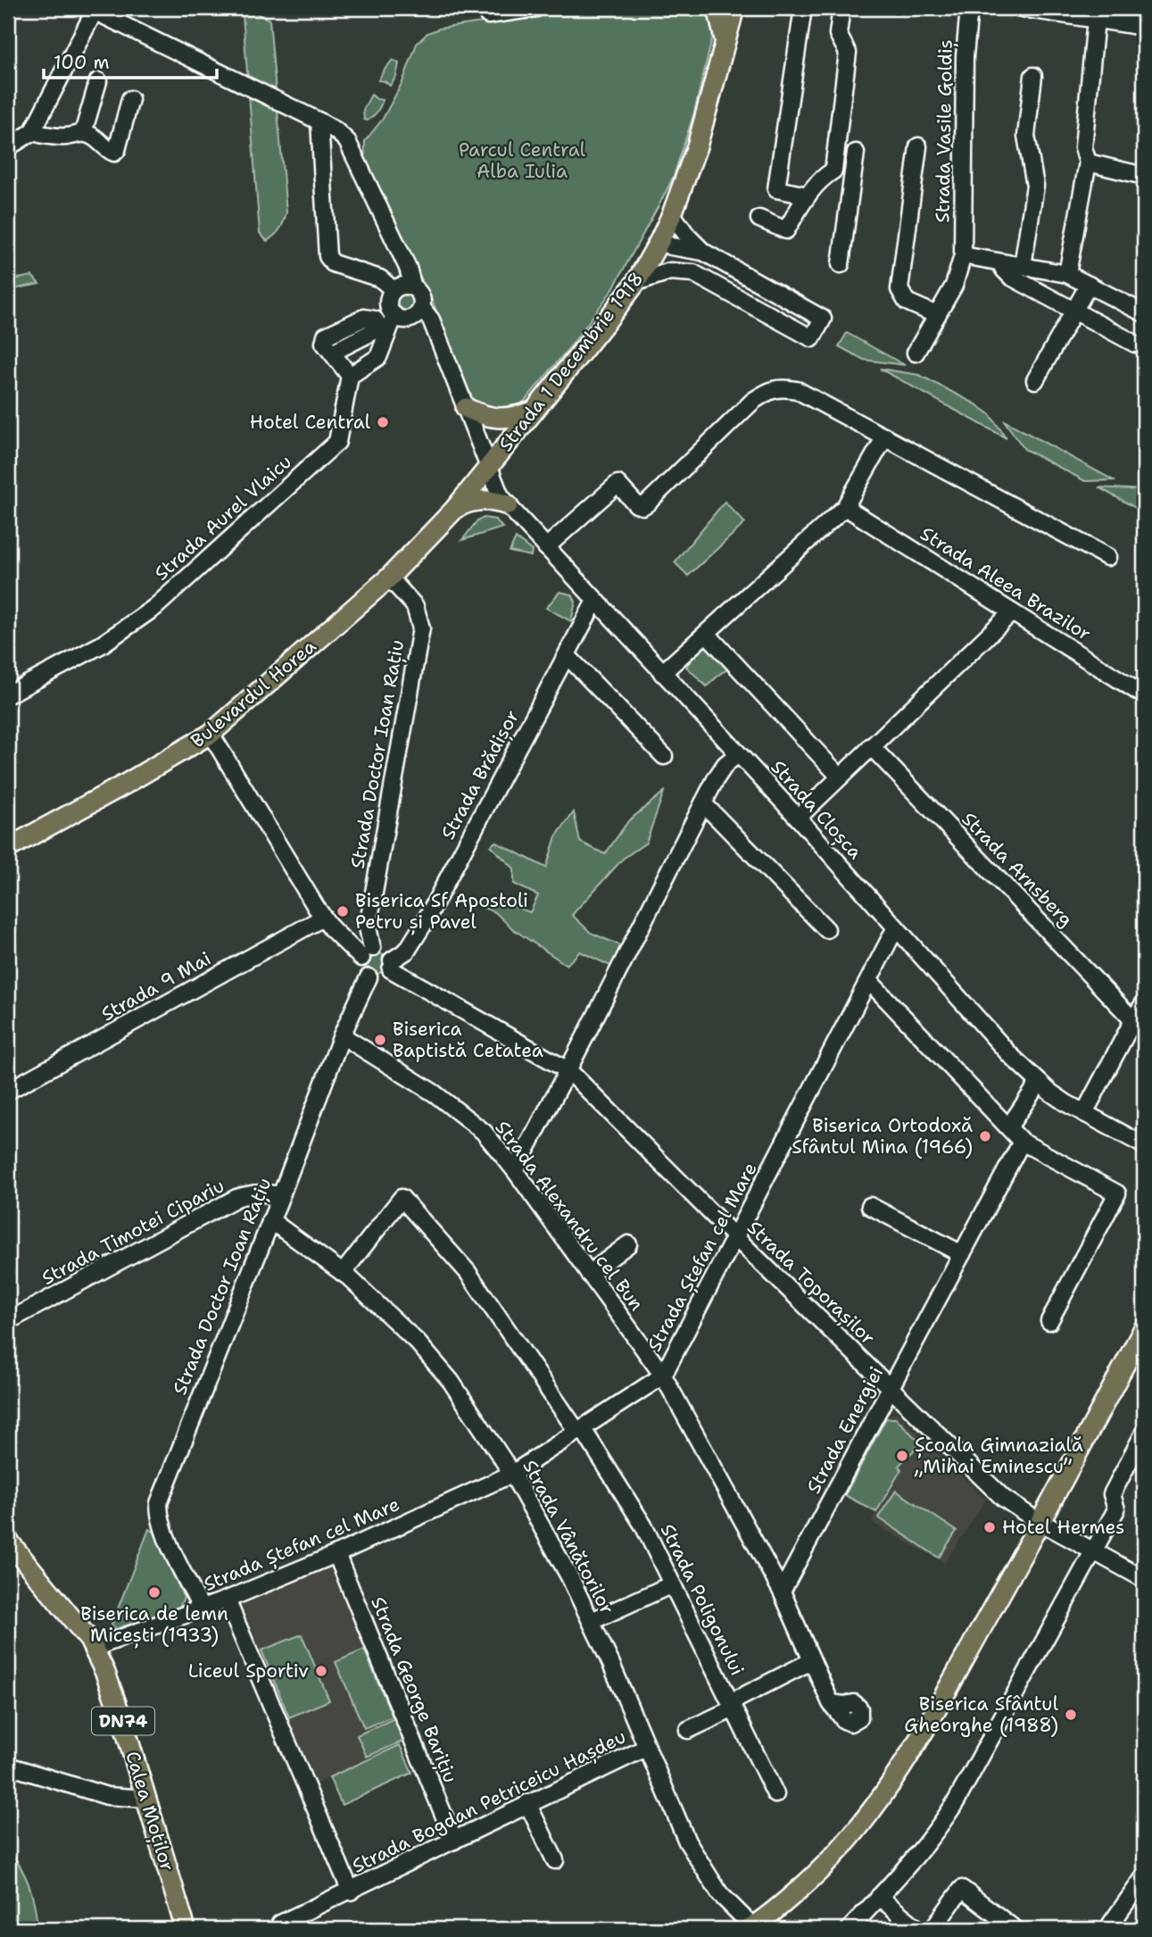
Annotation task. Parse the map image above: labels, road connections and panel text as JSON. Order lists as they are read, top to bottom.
{
  "streets": {
    "main road": [
      "Strada 1 Decembrie 1918",
      "Bulevardul Horea",
      "DN74",
      "Calea Moților"
    ],
    "street": [
      "Strada Vasile Goldiș",
      "Strada Aurel Vlaicu",
      "Strada Aleea Brazilor",
      "Strada Doctor Ioan Rațiu",
      "Strada Brădișor",
      "Strada Cloșca",
      "Strada Arnsberg",
      "Strada 9 Mai",
      "Strada Alexandru cel Bun",
      "Strada Timotei Cipariu",
      "Strada Ștefan cel Mare",
      "Strada Toporașilor",
      "Strada Energiei",
      "Strada Vânătorilor",
      "Strada Poligonului",
      "Strada George Barițiu",
      "Strada Bogdan Petriceicu Hașdeu"
    ]
  },
  "crossings": [
    ["Strada 1 Decembrie 1918", "Bulevardul Horea"],
    ["Strada 1 Decembrie 1918", "Strada Doctor Ioan Rațiu"],
    ["Strada 1 Decembrie 1918", "Strada Cloșca"],
    ["Bulevardul Horea", "Strada Doctor Ioan Rațiu"],
    ["Strada Doctor Ioan Rațiu", "Strada Brădișor"],
    ["Strada Doctor Ioan Rațiu", "Strada Alexandru cel Bun"],
    ["Strada Doctor Ioan Rațiu", "Strada Timotei Cipariu"],
    ["Strada Doctor Ioan Rațiu", "Strada Ștefan cel Mare"],
    ["Strada Doctor Ioan Rațiu", "Strada Toporașilor"],
    ["Strada Doctor Ioan Rațiu", "Strada Vânătorilor"],
    ["Strada Brădișor", "Strada Cloșca"],
    ["Strada Brădișor", "Strada Toporașilor"],
    ["Strada Cloșca", "Strada Ștefan cel Mare"],
    ["Strada Alexandru cel Bun", "Strada Ștefan cel Mare"],
    ["Strada Alexandru cel Bun", "Strada Energiei"],
    ["Strada Ștefan cel Mare", "Strada Toporașilor"],
    ["Strada Ștefan cel Mare", "Strada Vânătorilor"],
    ["Strada Ștefan cel Mare", "Strada Poligonului"],
    ["Strada Ștefan cel Mare", "Strada George Barițiu"],
    ["Strada Ștefan cel Mare", "Strada Bogdan Petriceicu Hașdeu"],
    ["Strada Ștefan cel Mare", "Calea Moților"],
    ["Strada Toporașilor", "Strada Energiei"],
    ["Strada Vânătorilor", "Strada Poligonului"],
    ["Strada Vânătorilor", "Strada Bogdan Petriceicu Hașdeu"],
    ["Strada George Barițiu", "Strada Bogdan Petriceicu Hașdeu"]
  ],
  "parks": ["Parcul Central Alba Iulia"],
  "places": [
    "Hotel Central",
    "Biserica Sf Apostoli Petru și Pavel",
    "Biserica Baptistă Cetatea",
    "Biserica Ortodoxă Sfântul Mina (1966)",
    "Școala Gimnazială „Mihai Eminescu”",
    "Hotel Hermes",
    "Biserica de lemn Micești (1933)",
    "Liceul Sportiv",
    "Biserica Sfântul Gheorghe (1988)"
  ],
  "scale_bar": "100 m"
}
